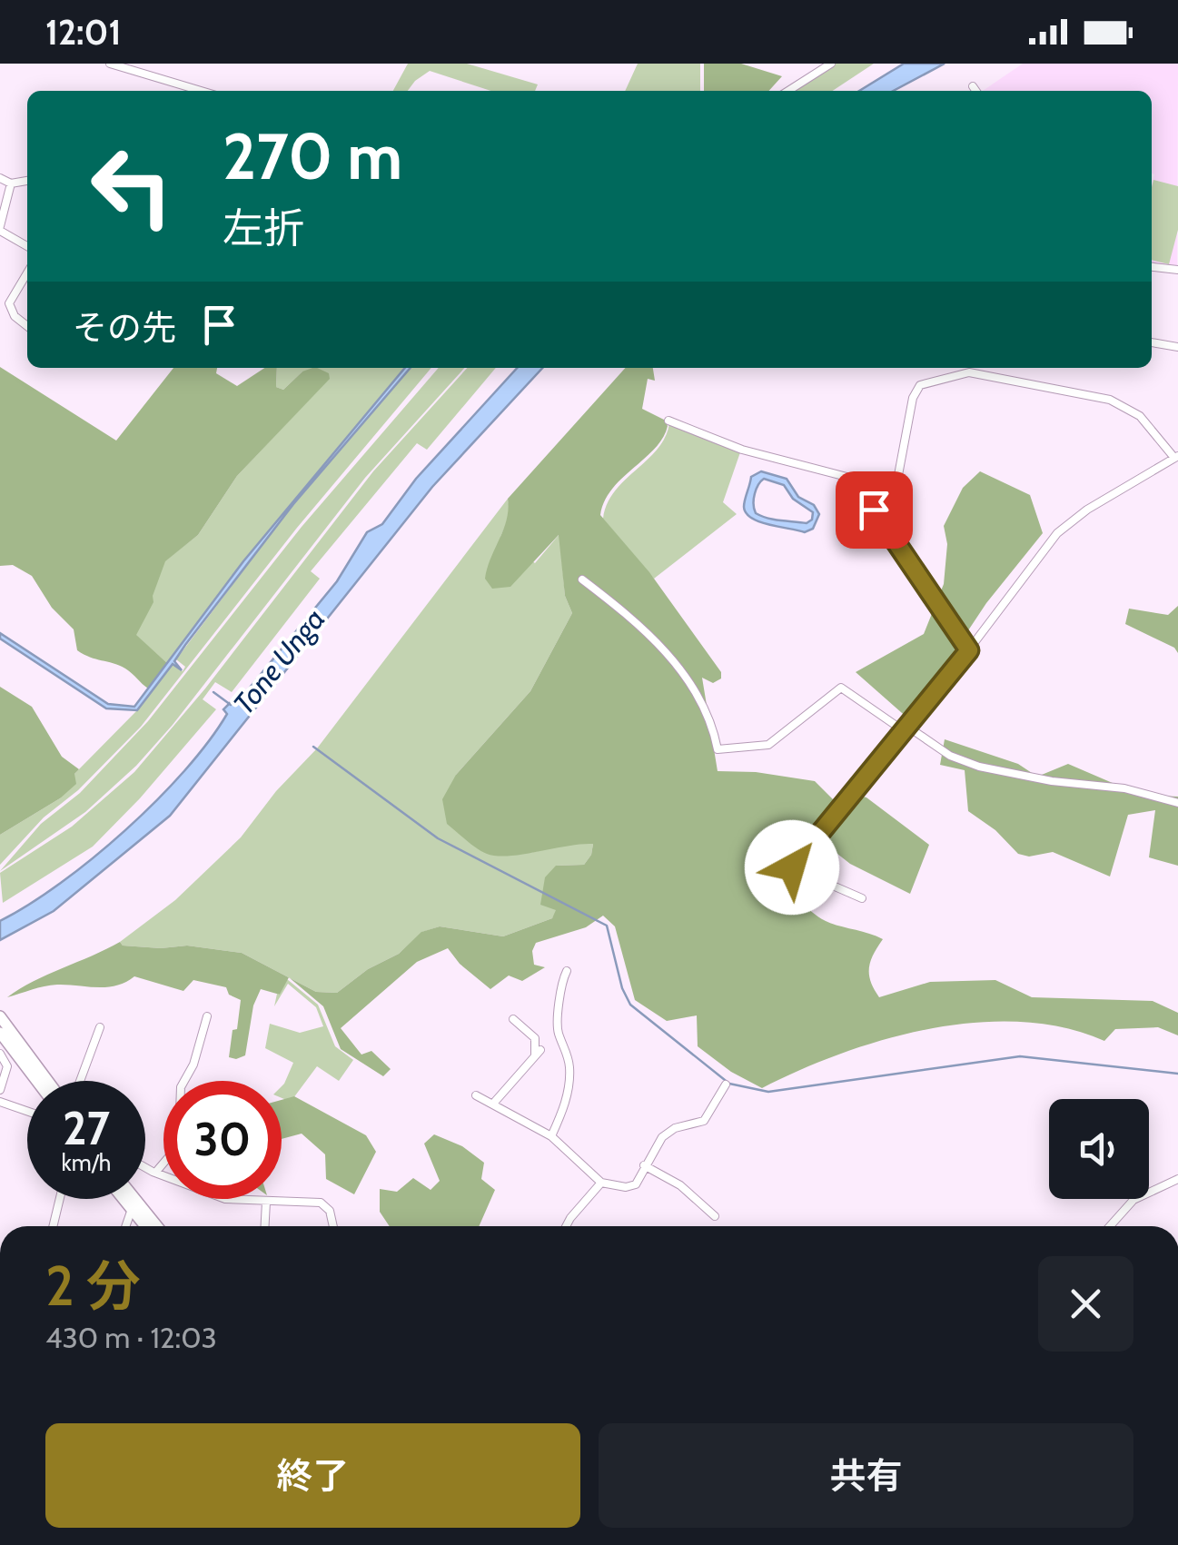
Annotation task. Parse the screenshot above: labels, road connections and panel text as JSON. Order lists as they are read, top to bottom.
{
  "water": ["Tone Unga"],
  "page": {
    "status": "12:01",
    "turn": ["270 m", "左折"],
    "then": "その先",
    "speed": "27 km/h",
    "limit": "30",
    "heading": ["2 分", "430 m · 12:03"],
    "buttons": ["終了", "共有"]
  }
}
